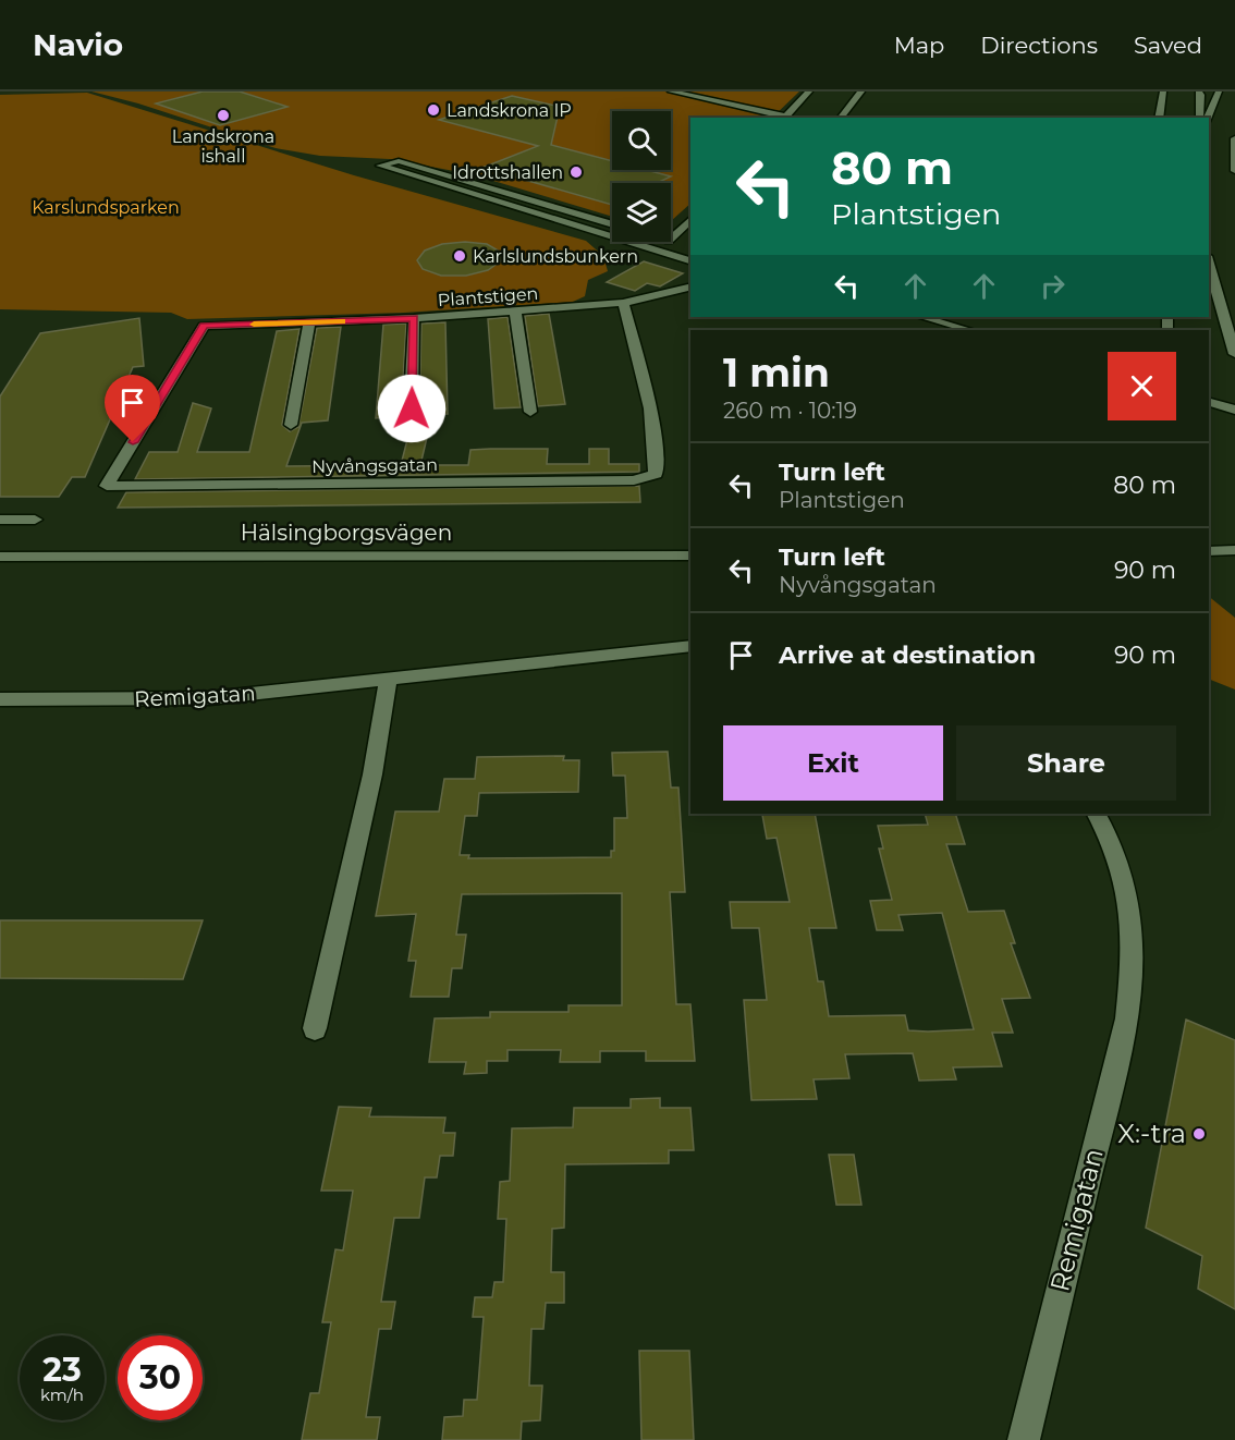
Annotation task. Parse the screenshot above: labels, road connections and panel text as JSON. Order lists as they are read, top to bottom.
{
  "streets": {
    "street": [
      "Plantstigen",
      "Nyvångsgatan",
      "Hälsingborgsvägen",
      "Remigatan"
    ]
  },
  "crossings": [
    ["Plantstigen", "Nyvångsgatan"]
  ],
  "parks": ["Karslundsparken"],
  "places": [
    "Landskrona IP",
    "Landskrona ishall",
    "Idrottshallen",
    "Karlslundsbunkern",
    "X:-tra"
  ],
  "page": {
    "header": "Navio",
    "nav": ["Map", "Directions", "Saved"],
    "turn": ["80 m", "Plantstigen"],
    "heading": ["1 min", "260 m · 10:19"],
    "list": [
      {
        "name": "Turn left",
        "note": "Plantstigen",
        "value": "80 m"
      },
      {
        "name": "Turn left",
        "note": "Nyvångsgatan",
        "value": "90 m"
      },
      {
        "name": "Arrive at destination",
        "value": "90 m"
      }
    ],
    "buttons": ["Exit", "Share"],
    "speed": "23 km/h",
    "limit": "30"
  }
}
